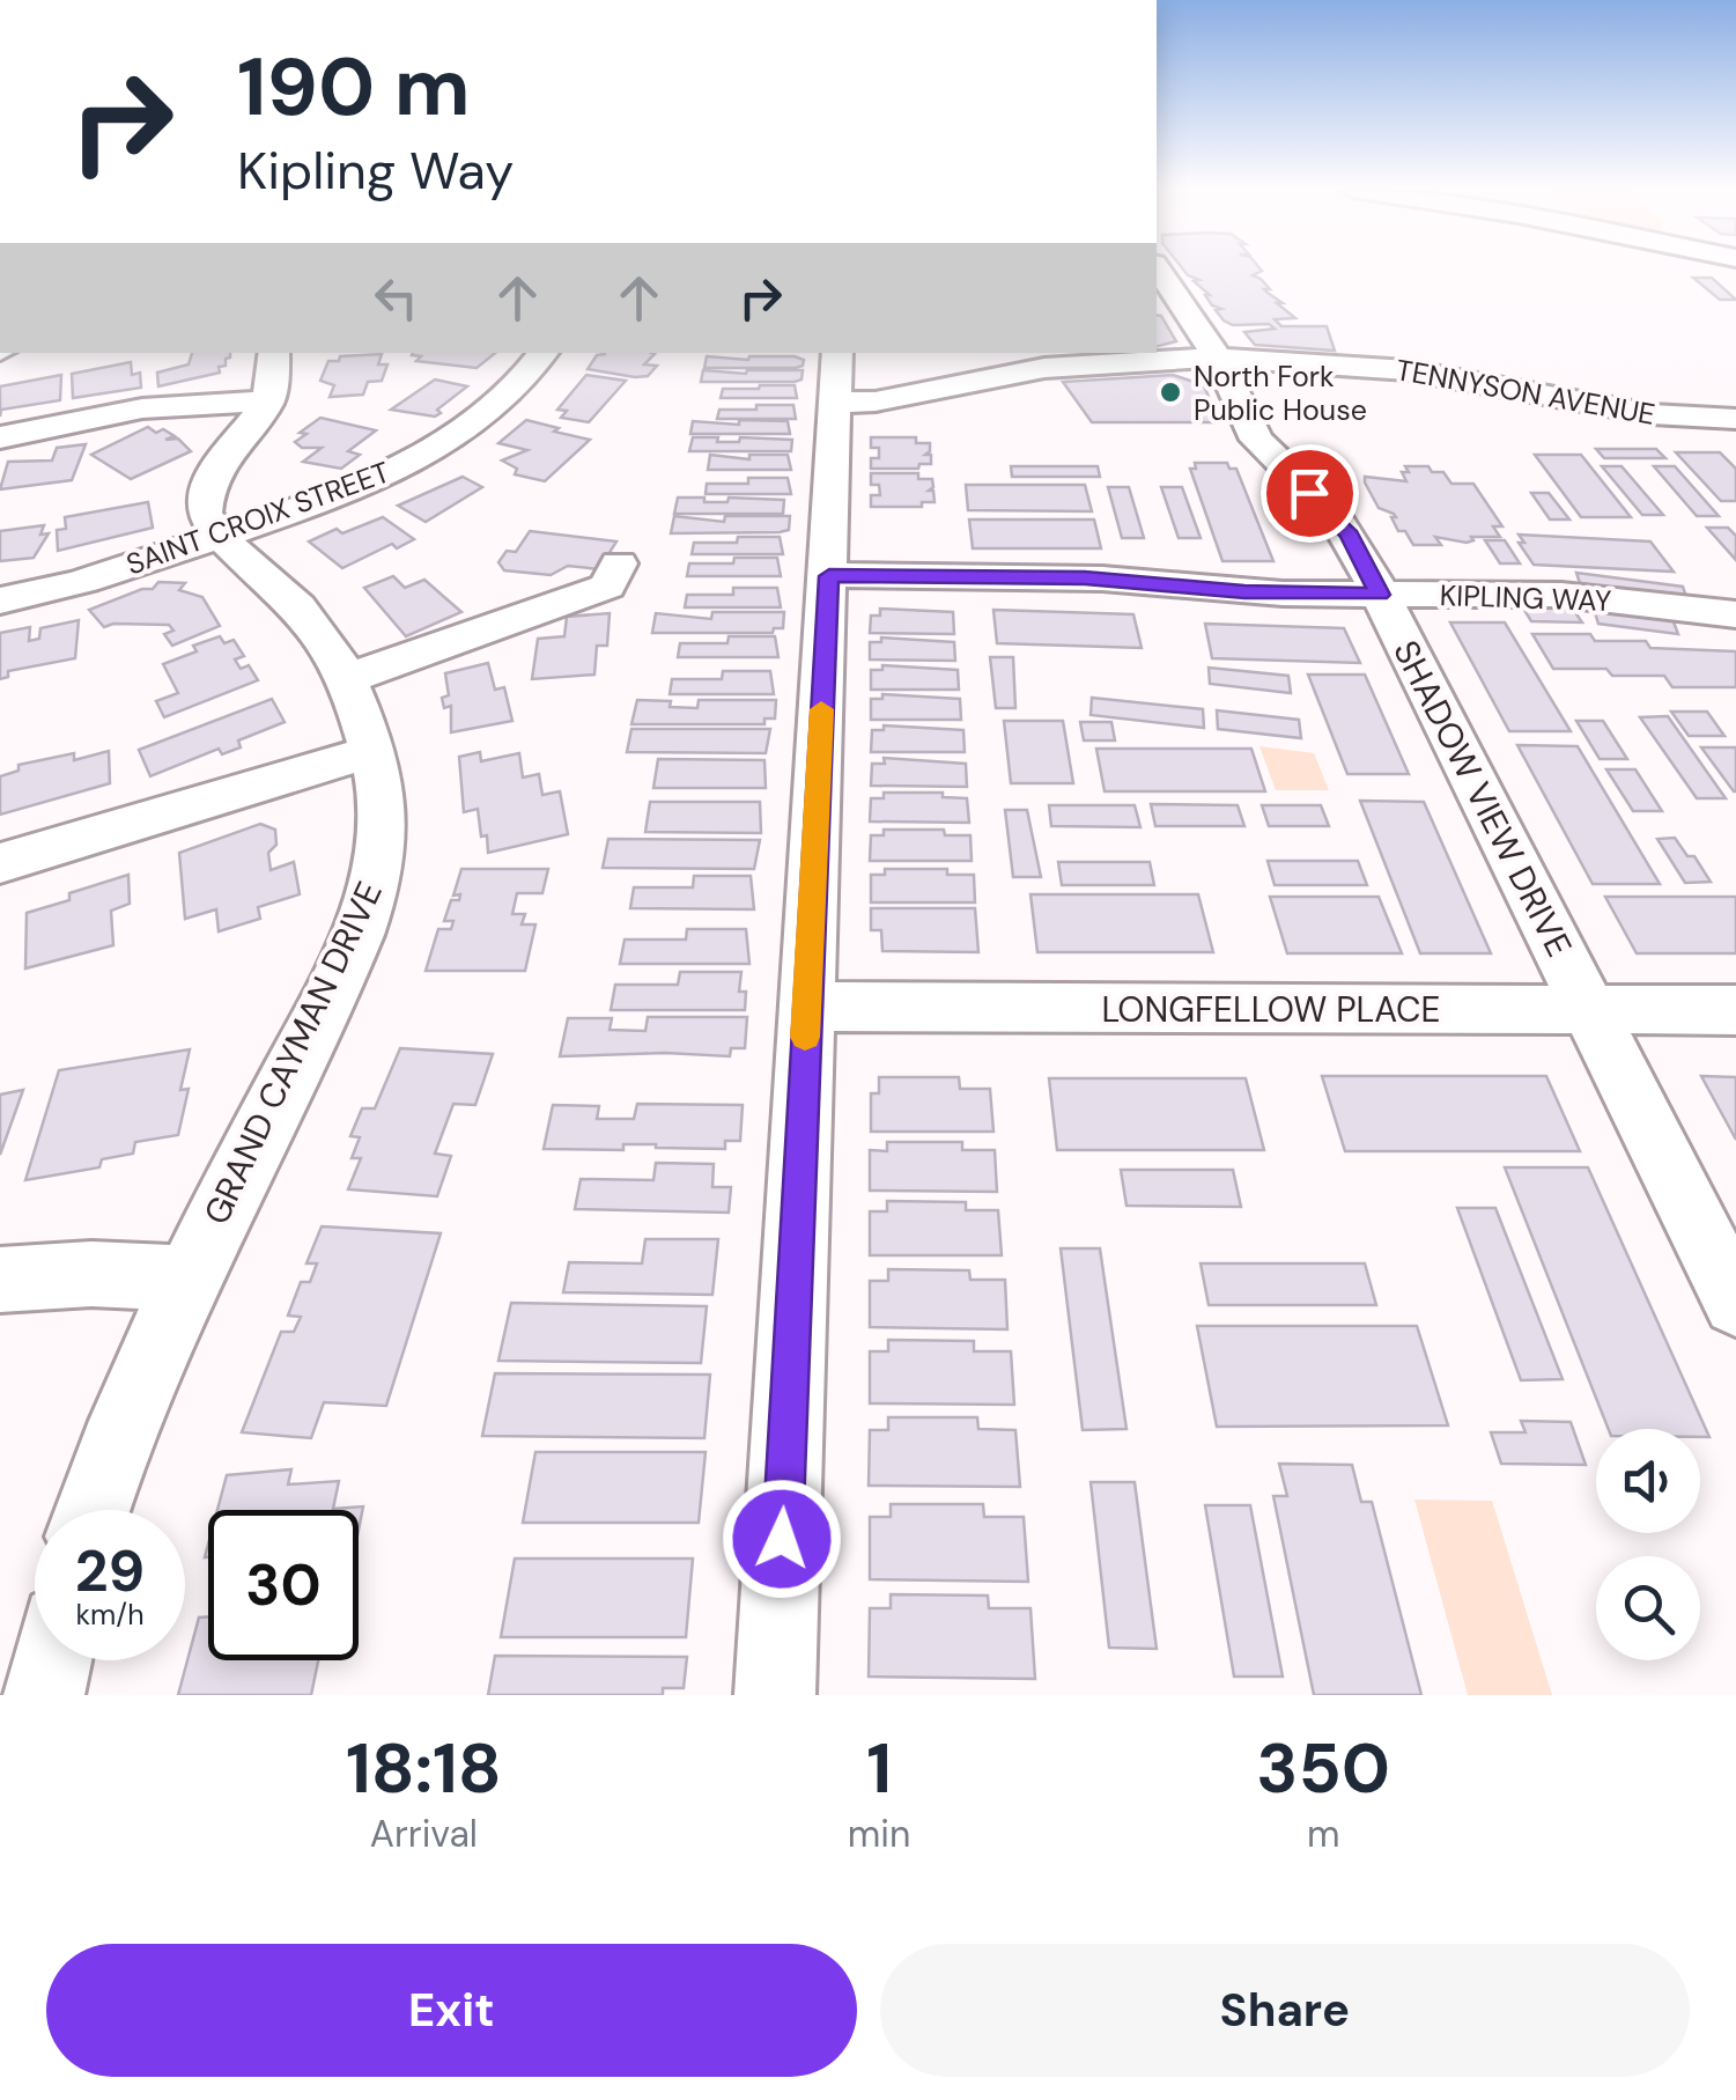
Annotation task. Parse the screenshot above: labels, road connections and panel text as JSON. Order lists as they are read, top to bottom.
{
  "streets": {
    "street": [
      "TENNYSON AVENUE",
      "SAINT CROIX STREET",
      "KIPLING WAY",
      "SHADOW VIEW DRIVE",
      "LONGFELLOW PLACE",
      "GRAND CAYMAN DRIVE"
    ]
  },
  "crossings": [
    ["TENNYSON AVENUE", "SHADOW VIEW DRIVE"],
    ["SAINT CROIX STREET", "GRAND CAYMAN DRIVE"],
    ["KIPLING WAY", "SHADOW VIEW DRIVE"],
    ["SHADOW VIEW DRIVE", "LONGFELLOW PLACE"]
  ],
  "places": ["North Fork Public House"],
  "page": {
    "turn": ["190 m", "Kipling Way"],
    "speed": "29 km/h",
    "limit": "30",
    "eta": [
      "18:18",
      "Arrival",
      "1",
      "min",
      "350",
      "m"
    ],
    "buttons": ["Exit", "Share"]
  }
}
